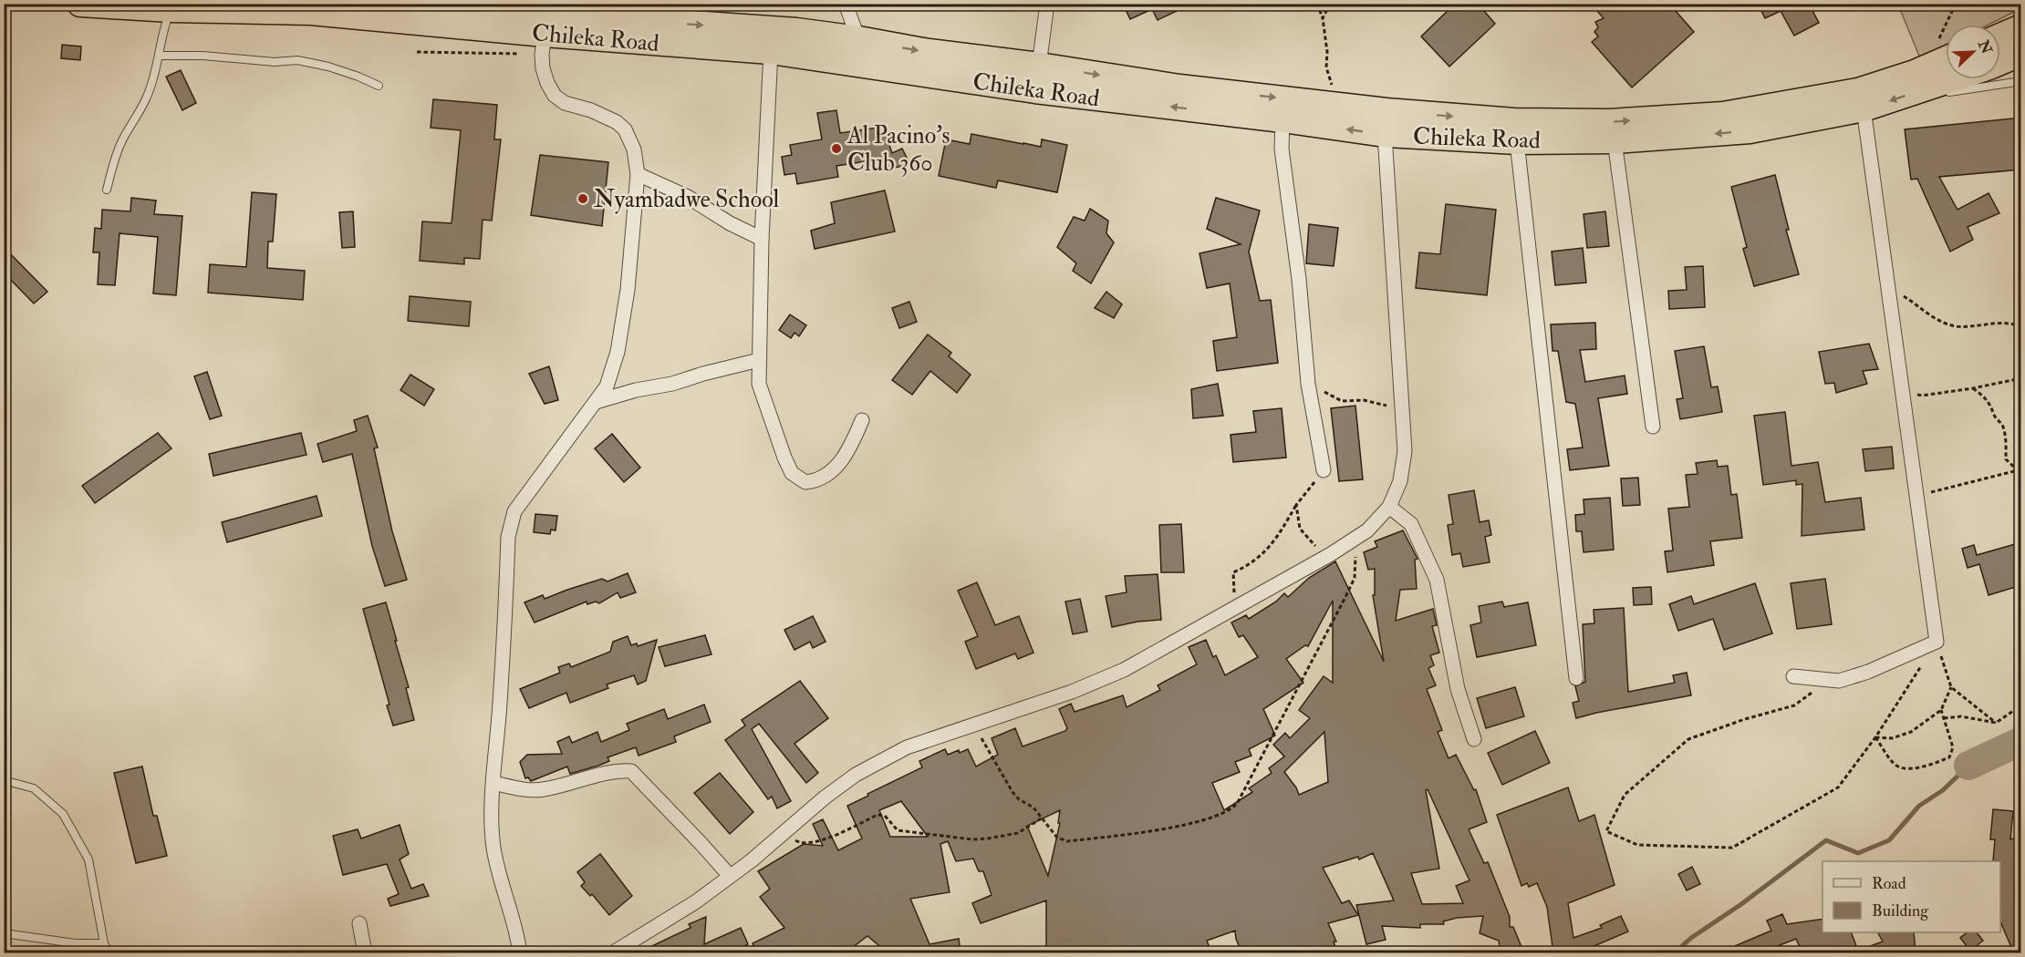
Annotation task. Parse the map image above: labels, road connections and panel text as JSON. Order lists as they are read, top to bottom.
{
  "streets": {
    "highway": ["Chileka Road"]
  },
  "places": ["Al Pacino's Club 360", "Nyambadwe School"],
  "legend": ["Road", "Building"],
  "north": "top right"
}
